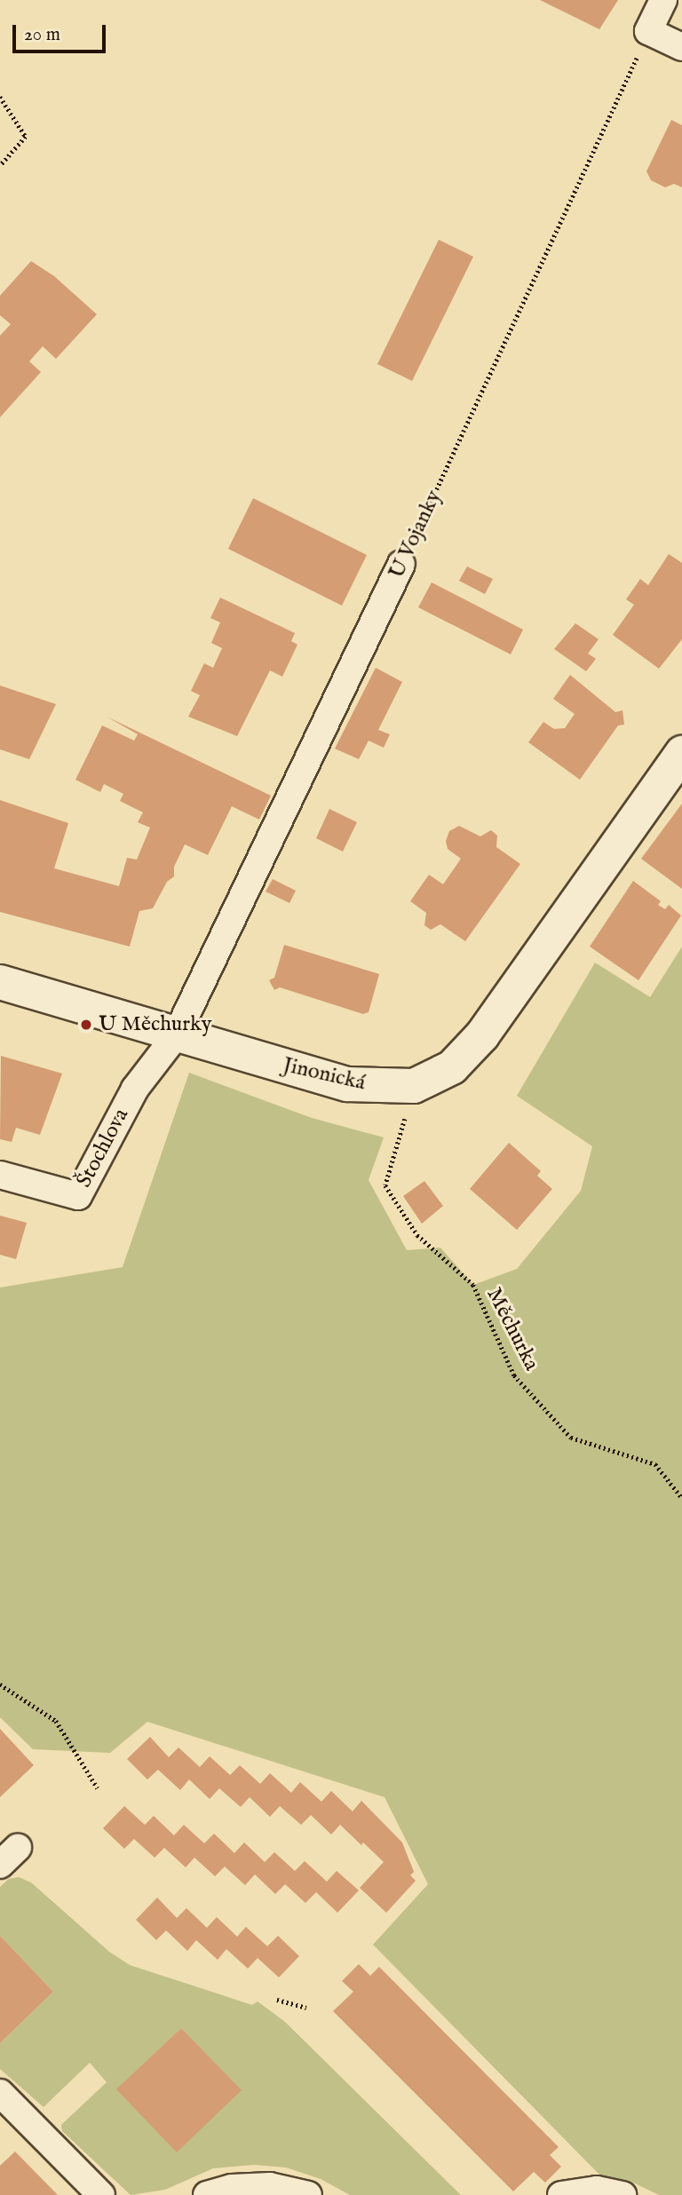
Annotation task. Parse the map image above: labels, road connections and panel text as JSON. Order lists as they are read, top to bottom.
{
  "streets": {
    "street": ["U Vojanky", "Jinonická", "Štochlova"],
    "path": ["Měchurka"]
  },
  "crossings": [
    ["U Vojanky", "Jinonická"],
    ["U Vojanky", "Štochlova"],
    ["Jinonická", "Štochlova"],
    ["Jinonická", "Měchurka"]
  ],
  "places": ["U Měchurky"],
  "scale_bar": "20 m"
}
